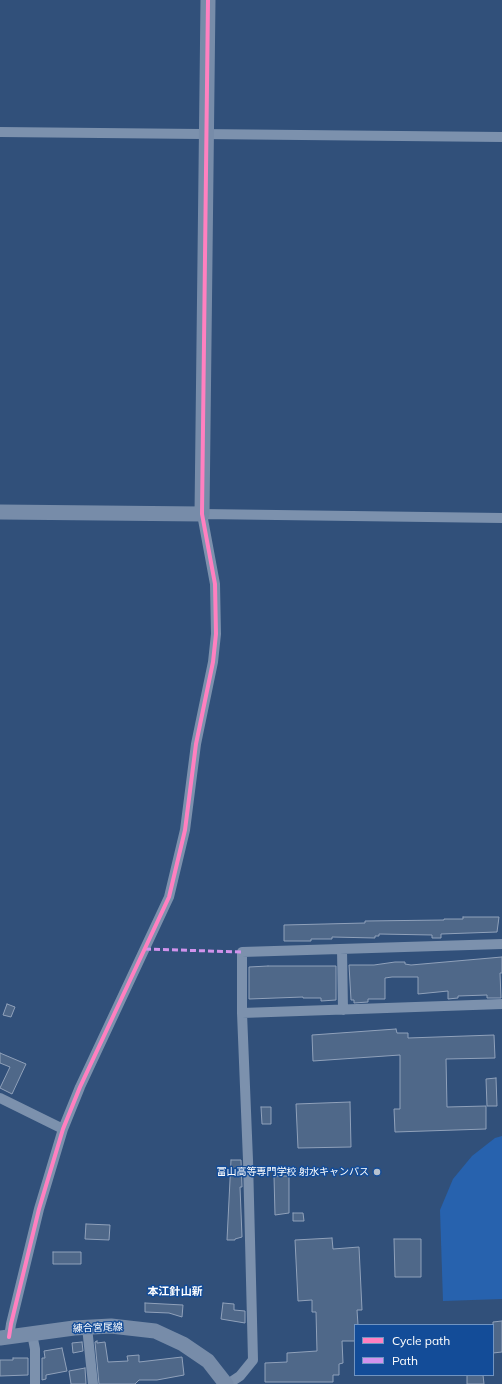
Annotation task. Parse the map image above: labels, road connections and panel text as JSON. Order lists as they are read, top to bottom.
{
  "streets": {
    "street": ["練合宮尾線"]
  },
  "districts": ["本江針山新"],
  "places": ["富山高等専門学校 射水キャンパス"],
  "legend": ["Cycle path", "Path"]
}
